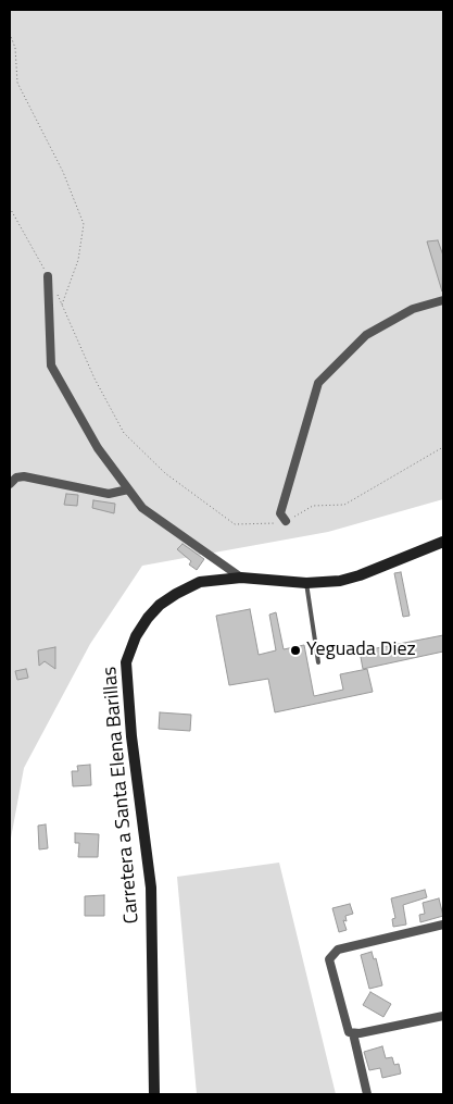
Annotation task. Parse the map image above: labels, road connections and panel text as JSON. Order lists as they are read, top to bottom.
{
  "streets": {
    "main road": ["Carretera a Santa Elena Barillas"]
  },
  "places": ["Yeguada Diez"]
}
